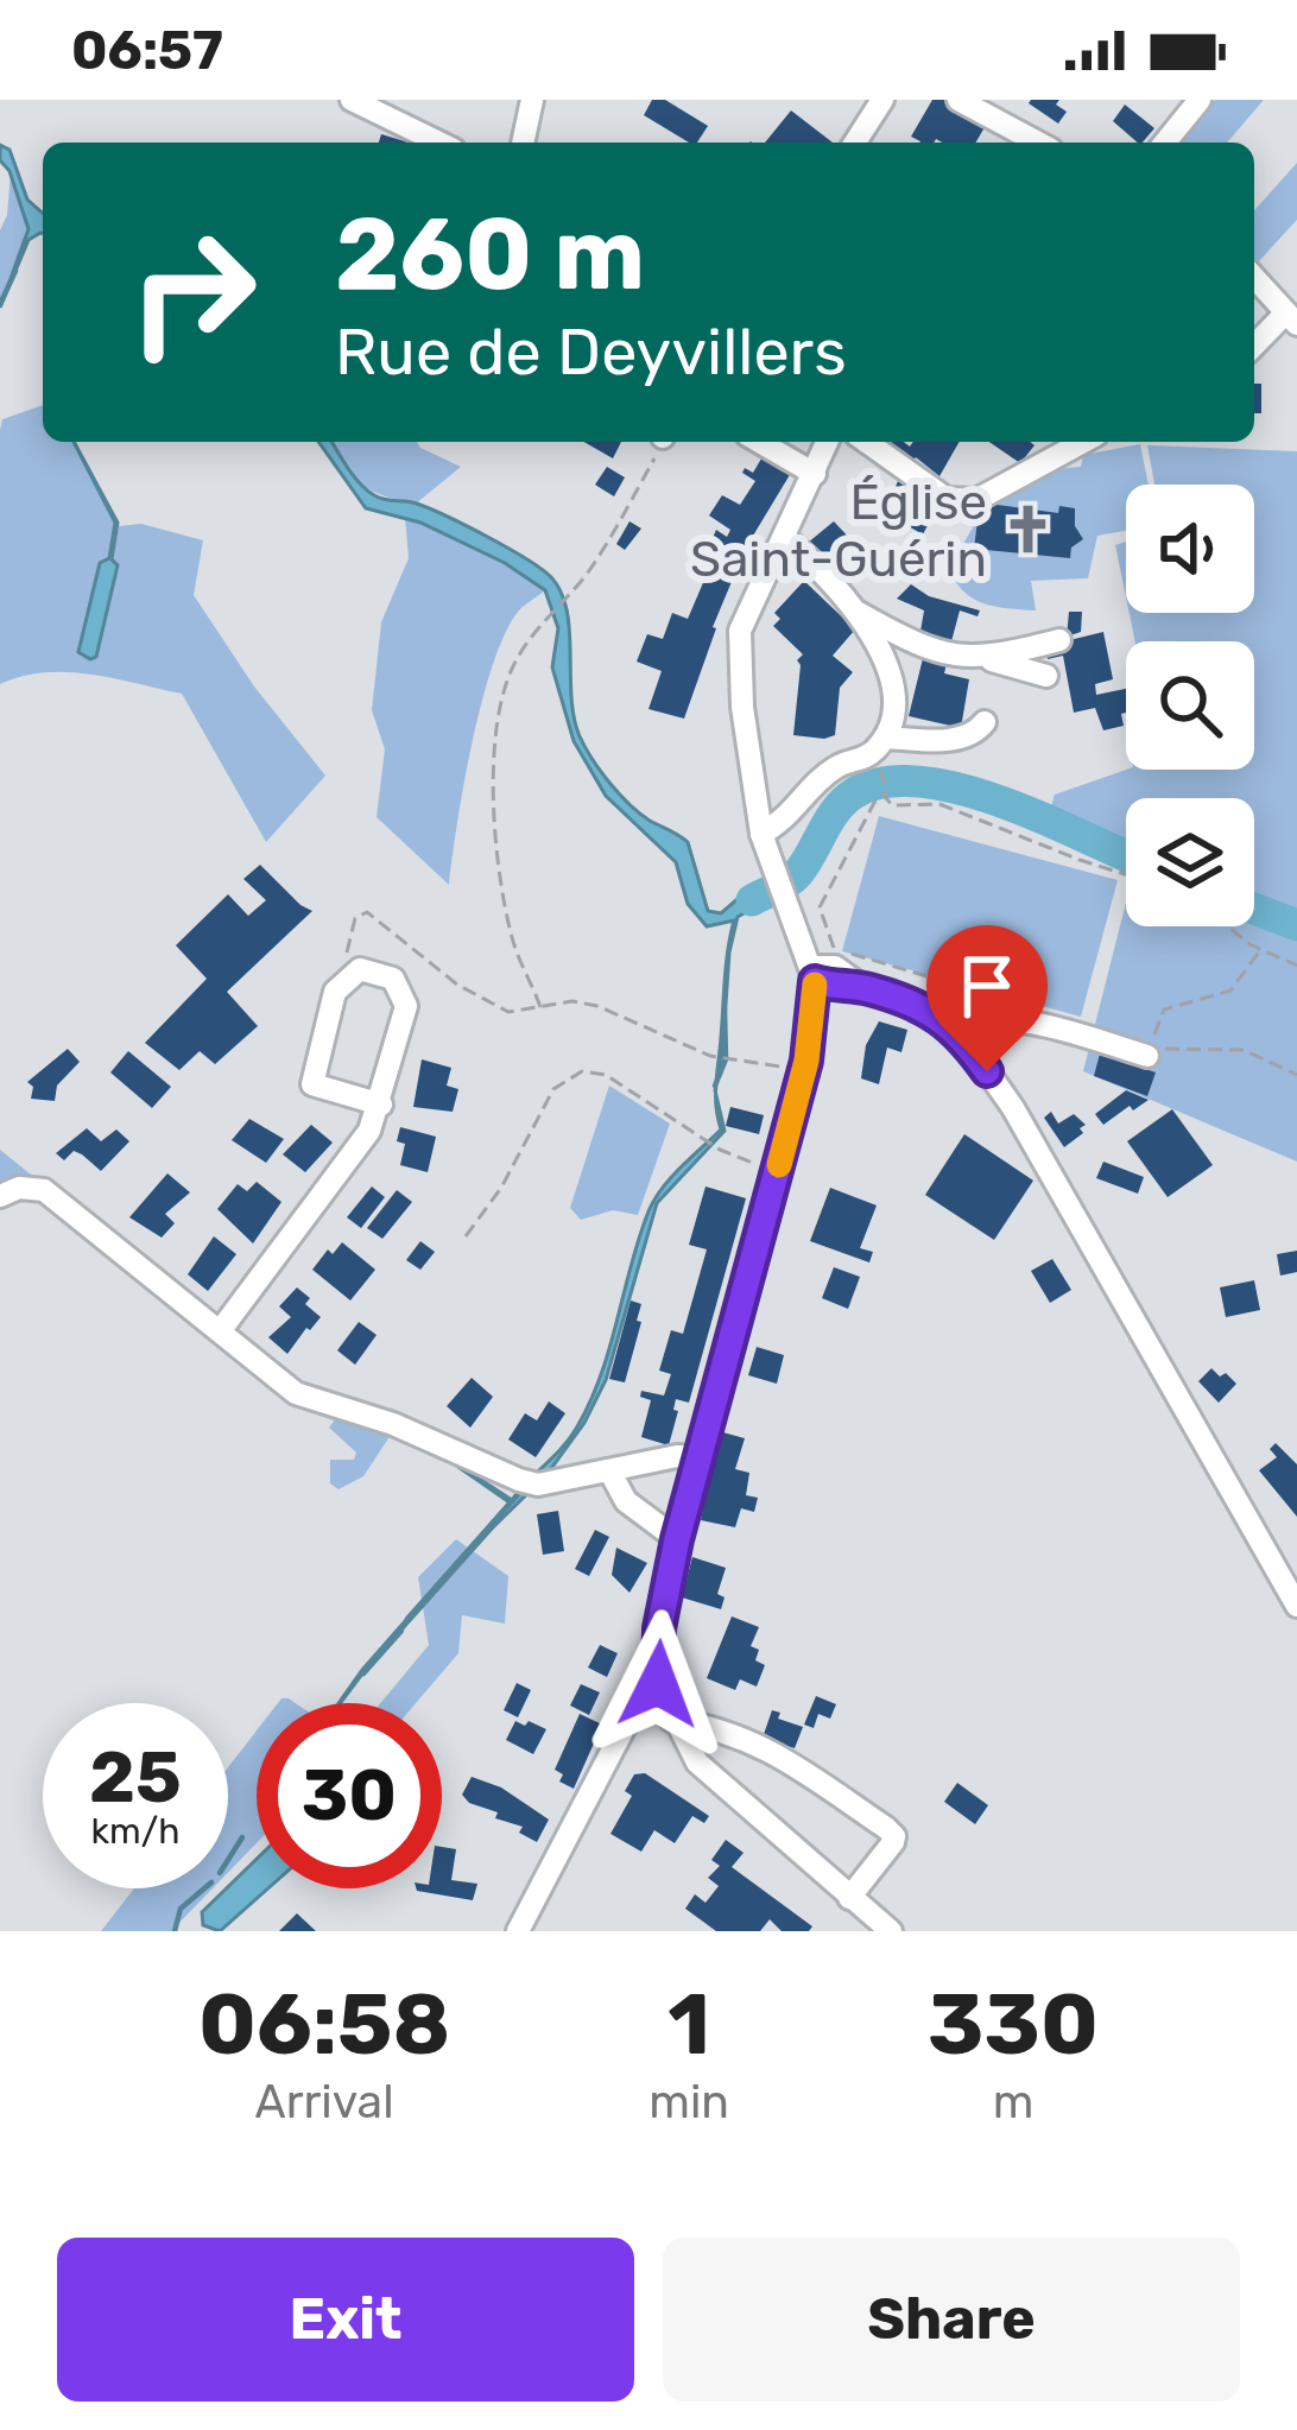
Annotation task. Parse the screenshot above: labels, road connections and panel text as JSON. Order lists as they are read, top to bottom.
{
  "places": {
    "church": ["Église Saint-Guérin"]
  },
  "page": {
    "status": "06:57",
    "turn": ["260 m", "Rue de Deyvillers"],
    "speed": "25 km/h",
    "limit": "30",
    "eta": [
      "06:58",
      "Arrival",
      "1",
      "min",
      "330",
      "m"
    ],
    "buttons": ["Exit", "Share"]
  }
}
